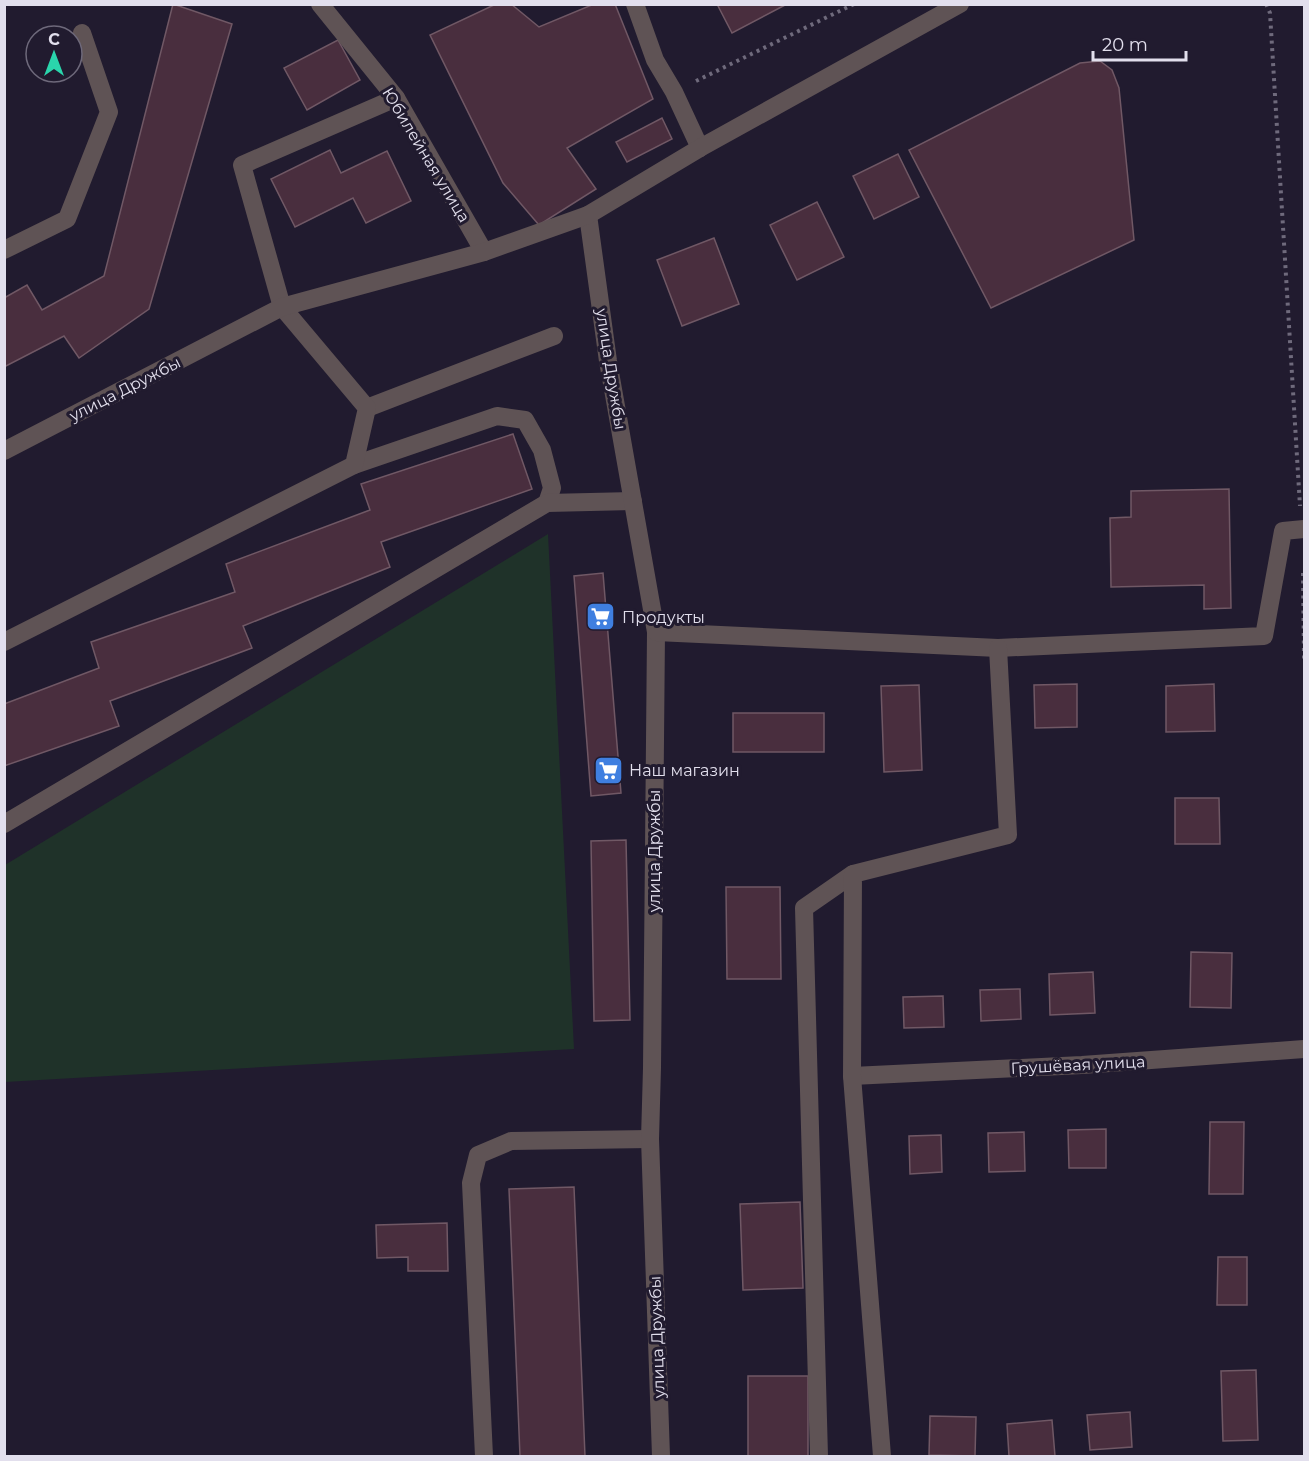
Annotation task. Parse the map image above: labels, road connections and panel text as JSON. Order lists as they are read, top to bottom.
{
  "streets": {
    "street": ["Юбилейная улица", "улица Дружбы", "Грушёвая улица"]
  },
  "crossings": [
    ["Юбилейная улица", "улица Дружбы"]
  ],
  "places": {
    "supermarket": ["Продукты", "Наш магазин"]
  },
  "scale_bar": "20 m",
  "north": "top"
}
